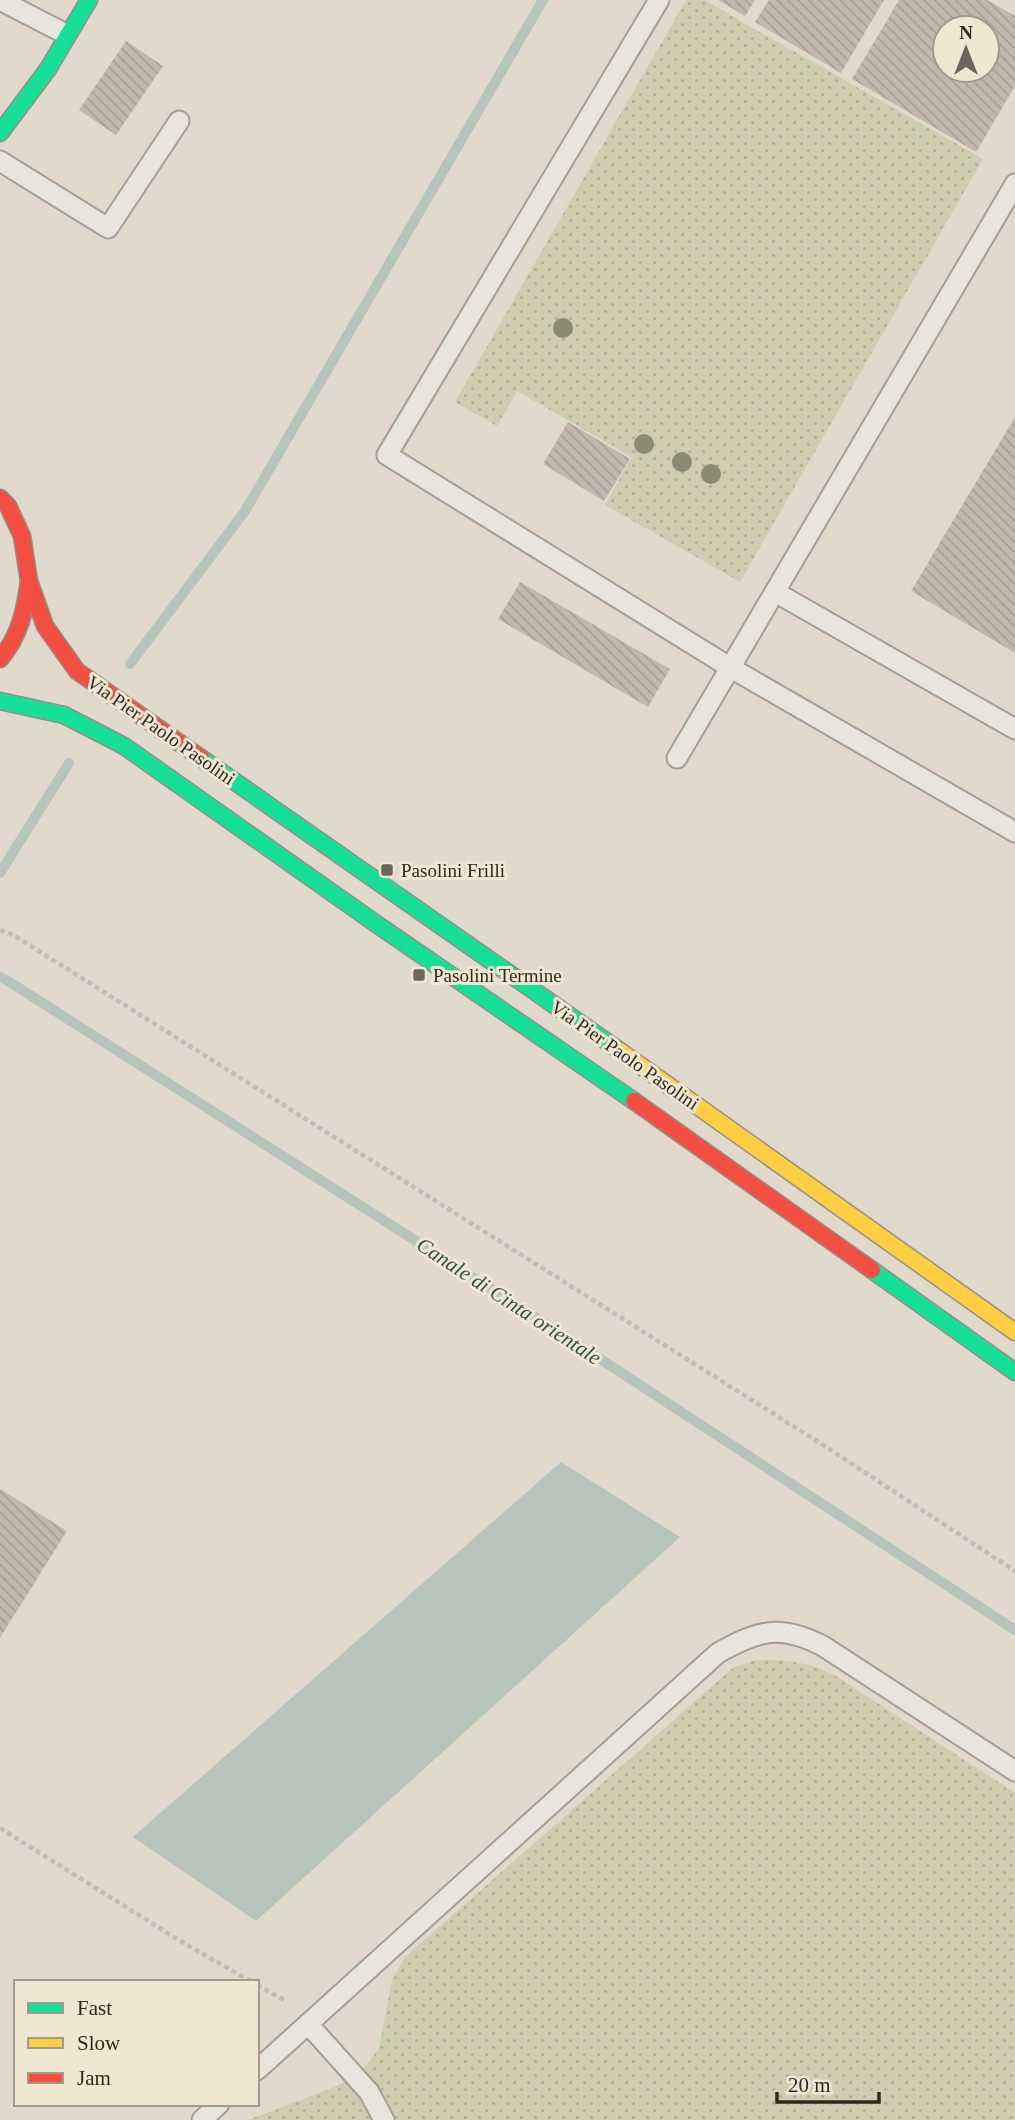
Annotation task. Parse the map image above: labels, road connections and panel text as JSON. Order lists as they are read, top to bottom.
{
  "streets": {
    "main road": ["Via Pier Paolo Pasolini"]
  },
  "water": ["Canale di Cinta orientale"],
  "places": {
    "transit": ["Pasolini Frilli", "Pasolini Termine"]
  },
  "legend": ["Fast", "Slow", "Jam"],
  "scale_bar": "20 m",
  "north": "top"
}
